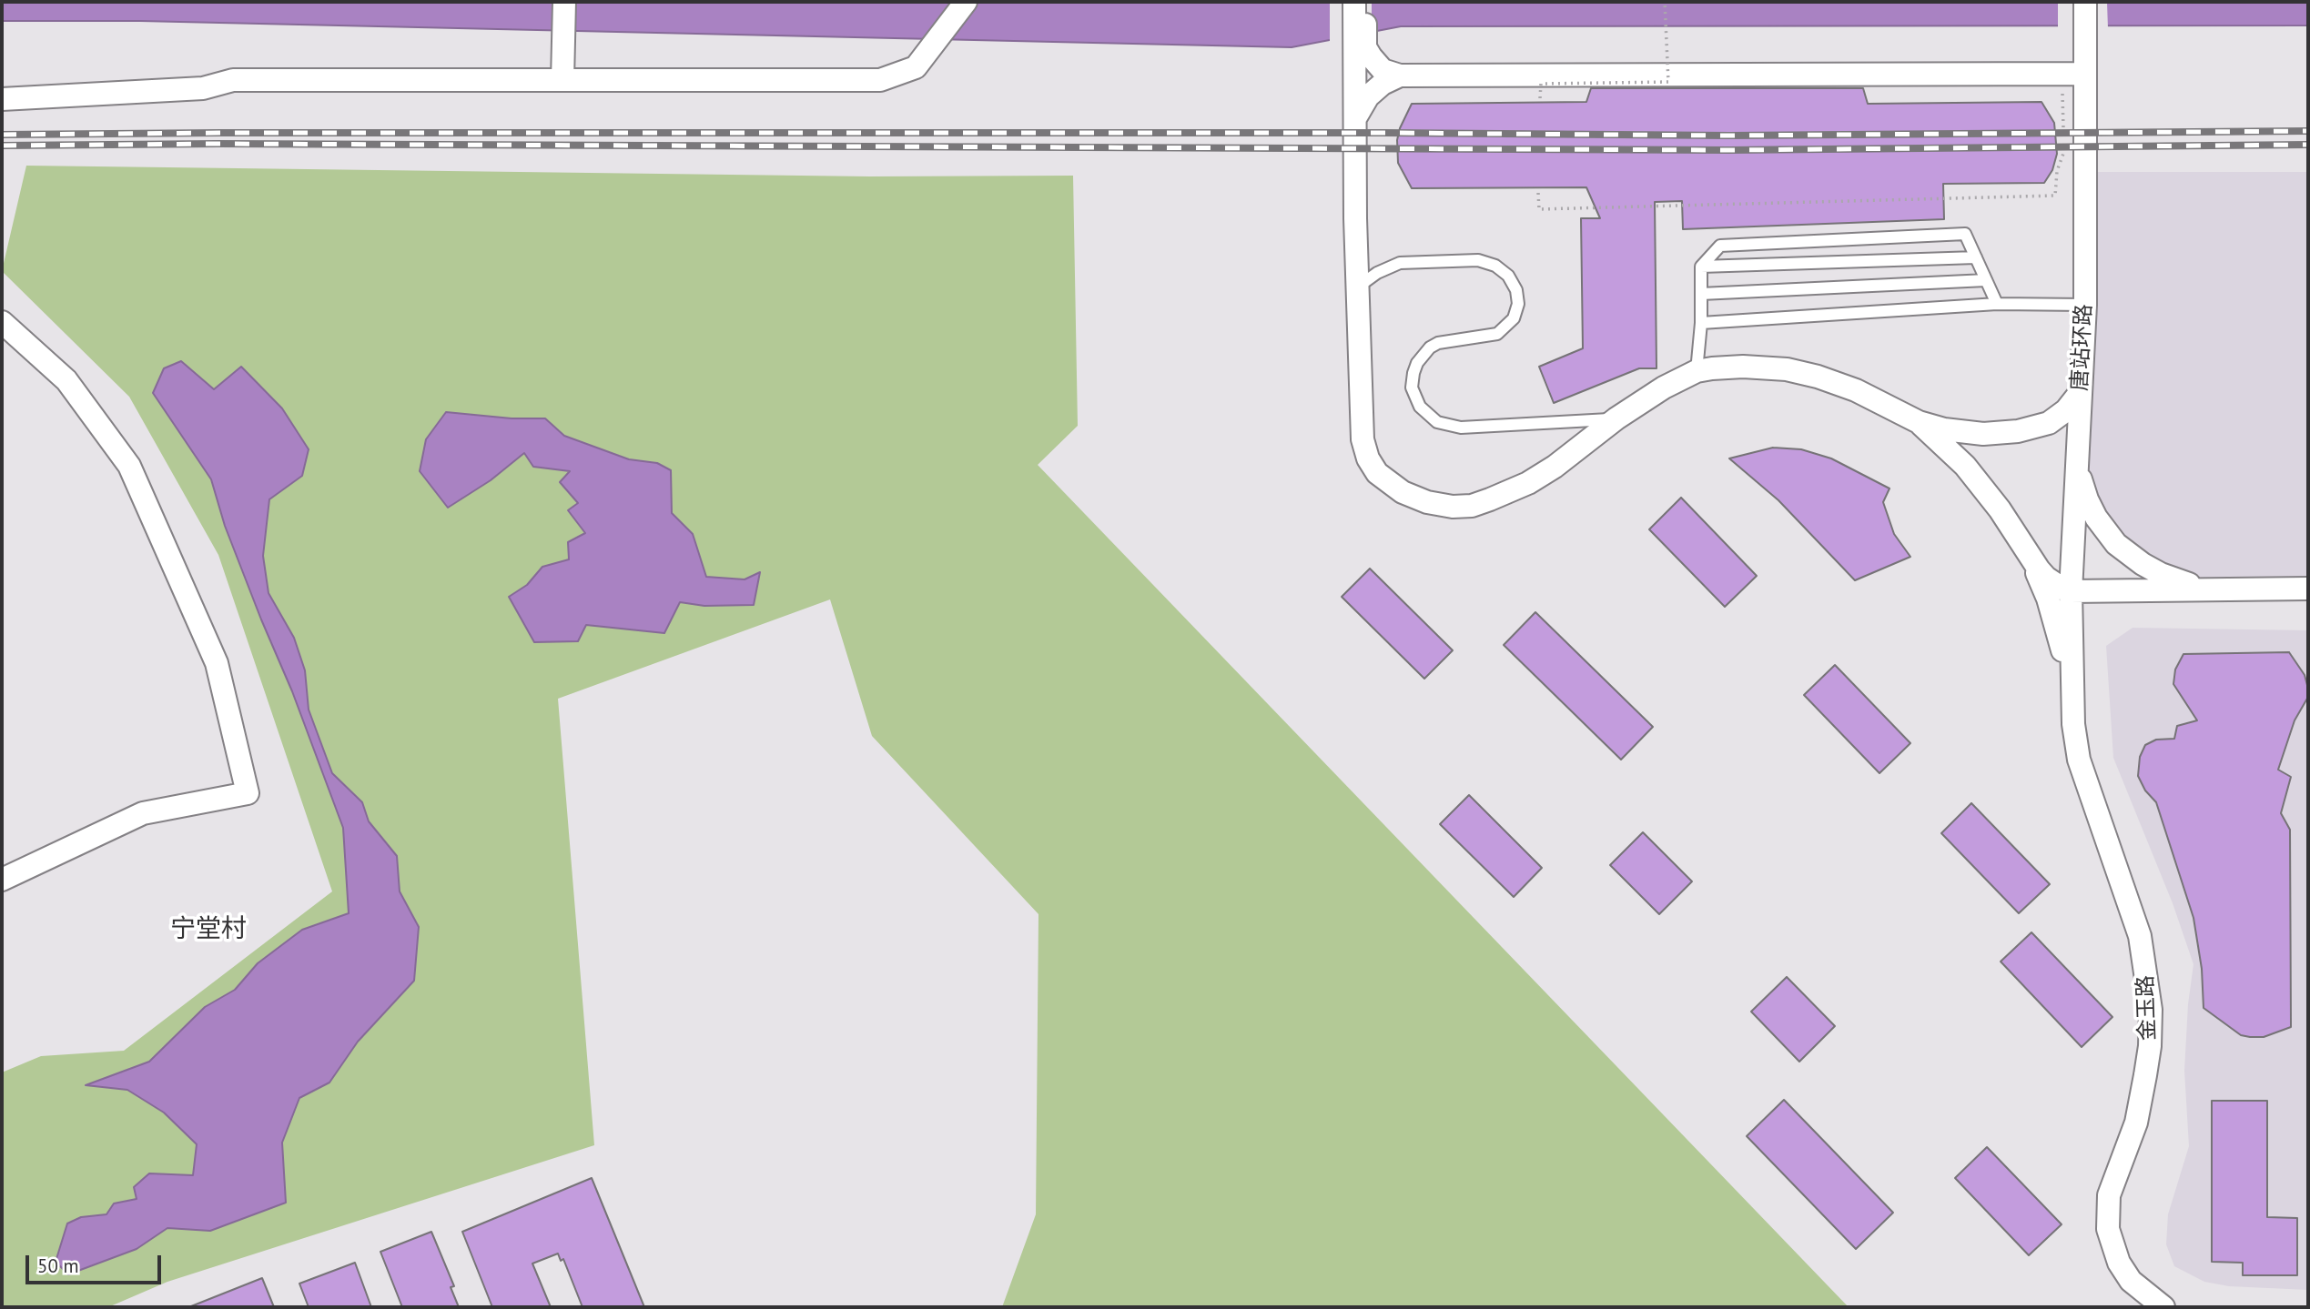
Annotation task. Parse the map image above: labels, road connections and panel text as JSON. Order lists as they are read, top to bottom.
{
  "streets": {
    "street": ["唐站环路", "金玉路"]
  },
  "crossings": [
    ["唐站环路", "金玉路"]
  ],
  "districts": ["宁堂村"],
  "scale_bar": "50 m"
}
